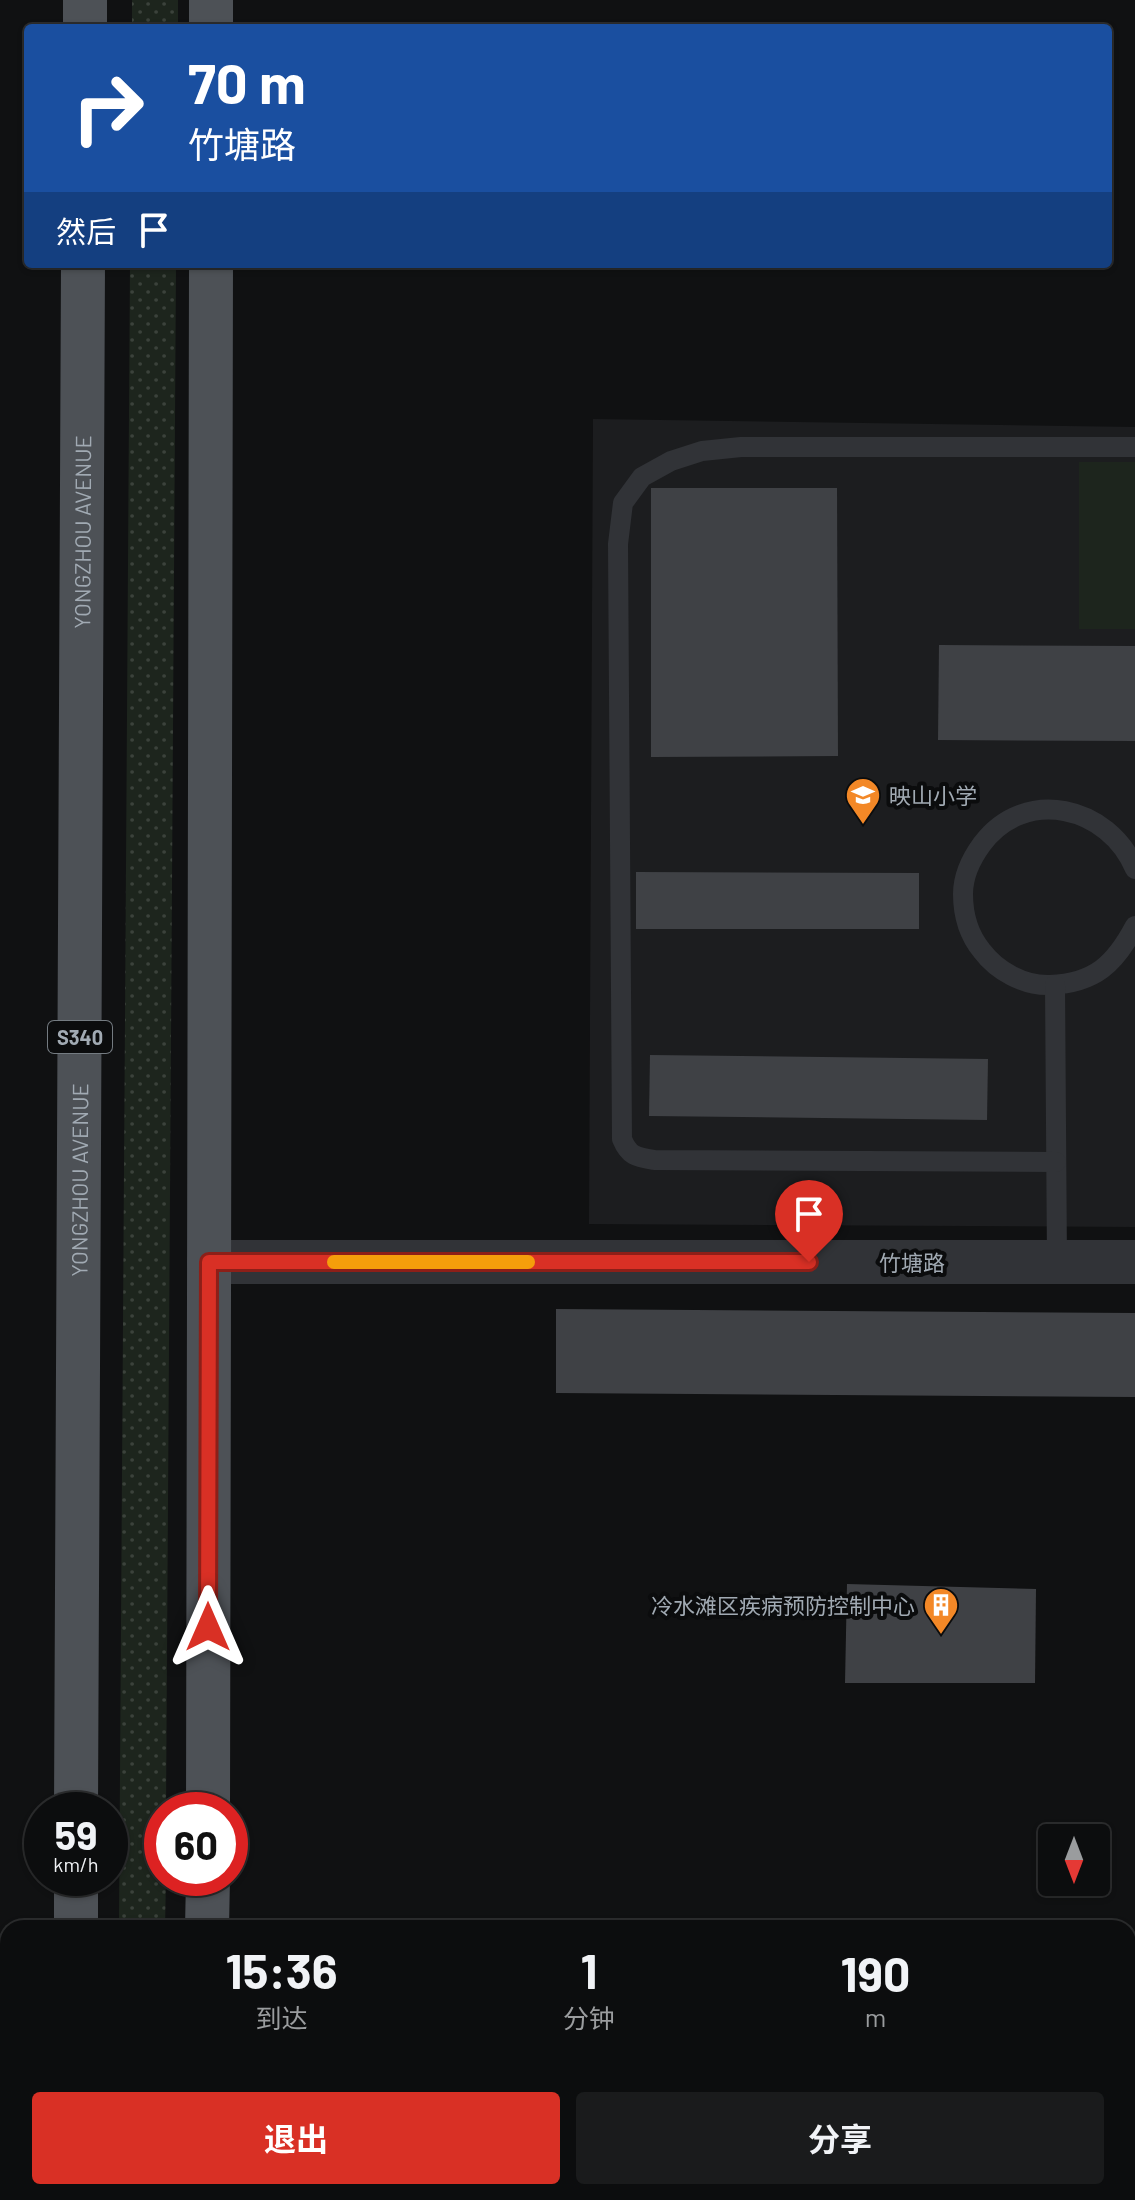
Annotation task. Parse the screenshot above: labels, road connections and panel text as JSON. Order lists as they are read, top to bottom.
{
  "streets": {
    "main road": ["YONGZHOU AVENUE", "S340"],
    "street": ["竹塘路"]
  },
  "places": {
    "school or university": ["映山小学"],
    "building": ["冷水滩区疾病预防控制中心"]
  },
  "north": "bottom",
  "page": {
    "turn": ["70 m", "竹塘路"],
    "then": "然后",
    "speed": "59 km/h",
    "limit": "60",
    "eta": [
      "15:36",
      "到达",
      "1",
      "分钟",
      "190",
      "m"
    ],
    "buttons": ["退出", "分享"]
  }
}
